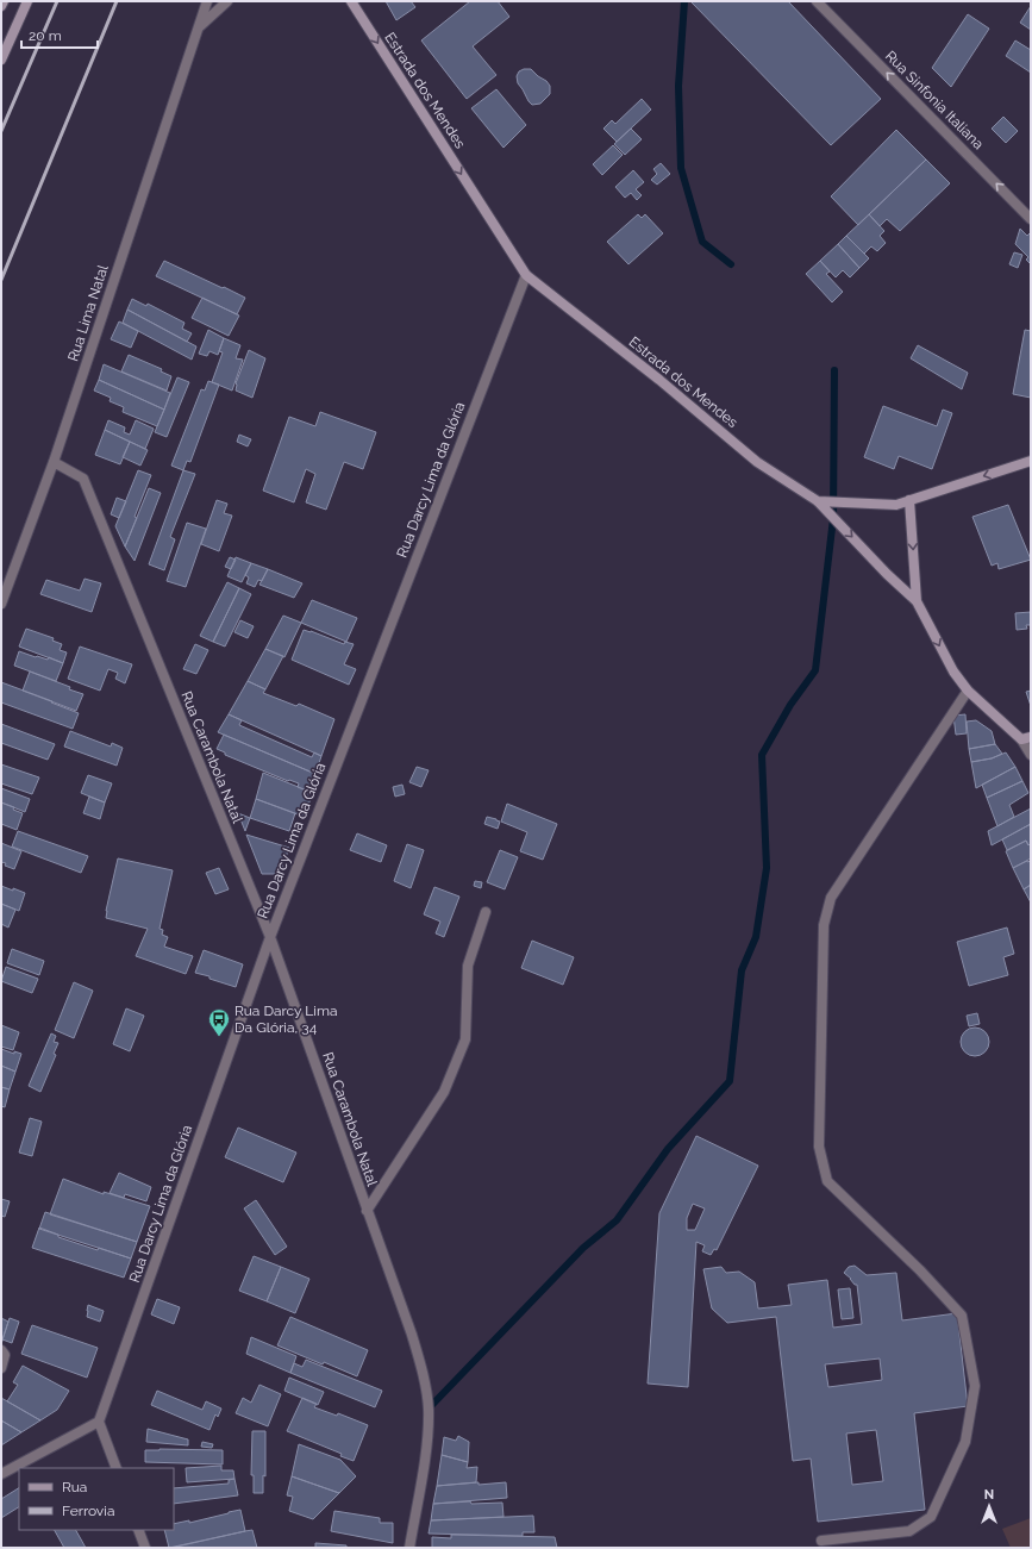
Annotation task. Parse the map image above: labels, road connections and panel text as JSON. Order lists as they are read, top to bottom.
{
  "streets": {
    "street": [
      "Estrada dos Mendes",
      "Rua Sinfonia Italiana",
      "Rua Lima Natal",
      "Rua Darcy Lima da Glória",
      "Rua Carambola Natal"
    ]
  },
  "crossings": [
    ["Estrada dos Mendes", "Rua Darcy Lima da Glória"],
    ["Rua Lima Natal", "Rua Carambola Natal"],
    ["Rua Darcy Lima da Glória", "Rua Carambola Natal"]
  ],
  "one_way": ["Estrada dos Mendes", "Rua Sinfonia Italiana"],
  "places": {
    "bus stop": ["Rua Darcy Lima Da Glória, 34"]
  },
  "legend": ["Rua", "Ferrovia"],
  "scale_bar": "20 m",
  "north": "top"
}
